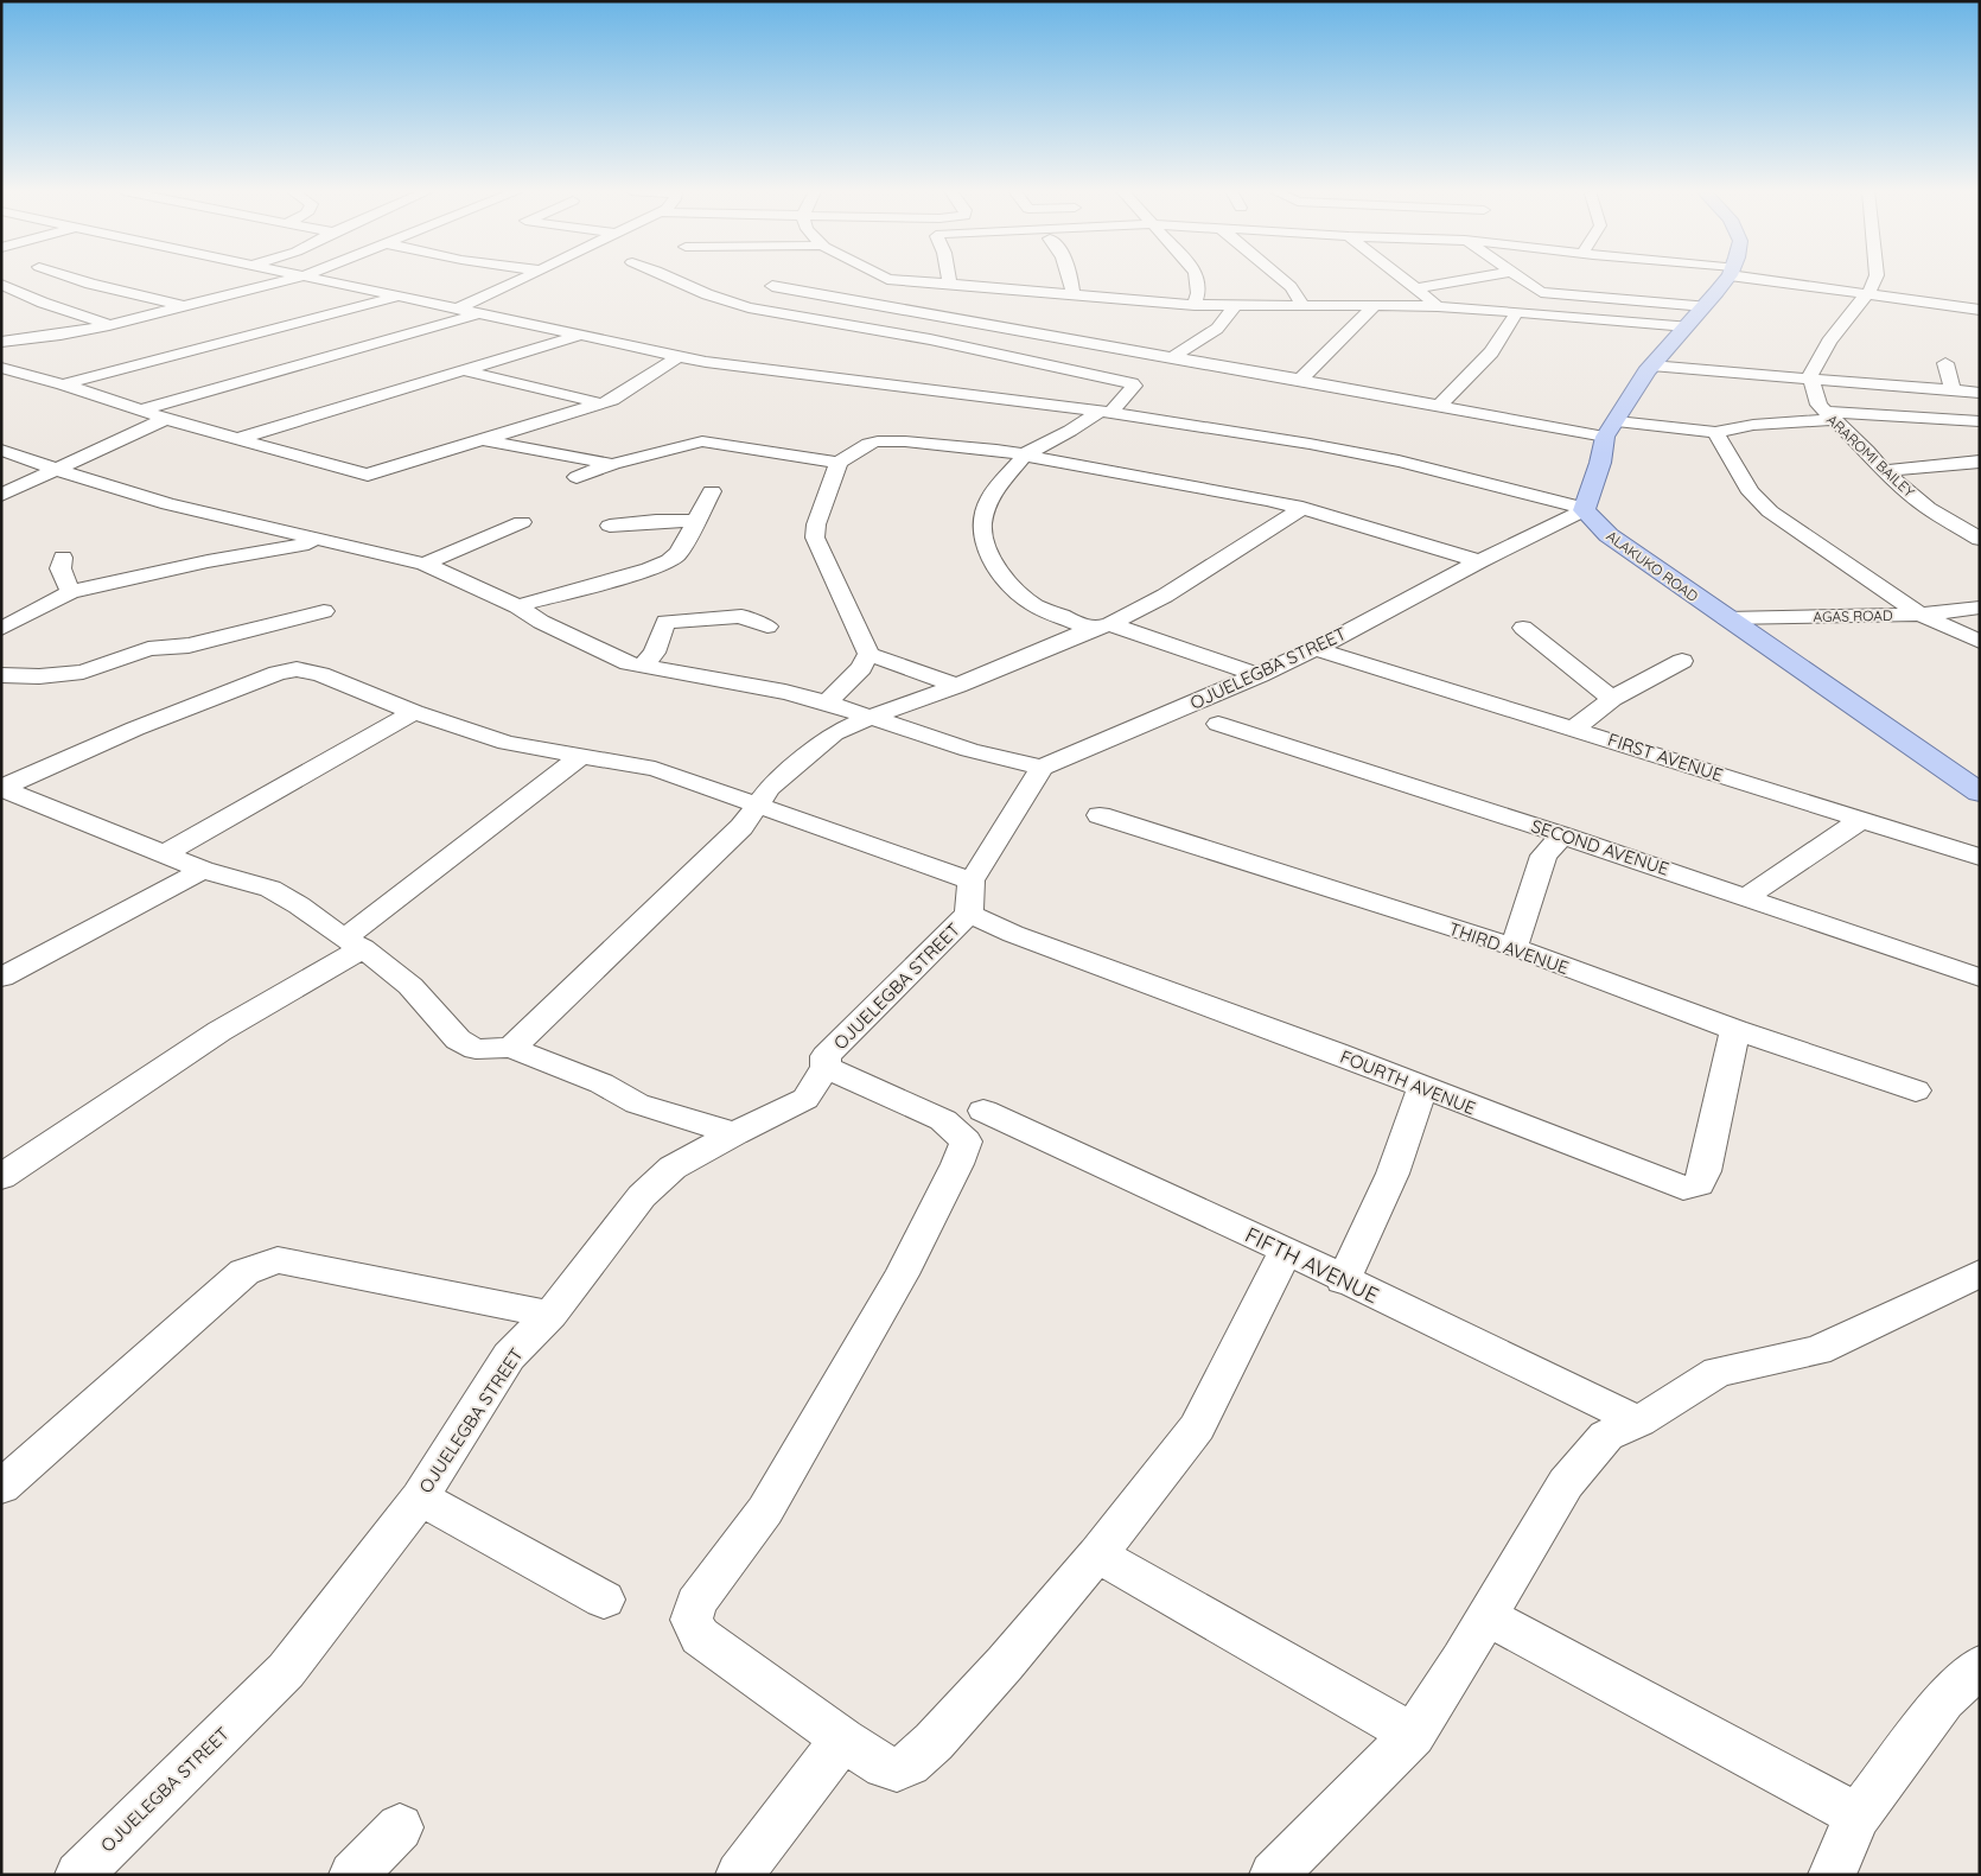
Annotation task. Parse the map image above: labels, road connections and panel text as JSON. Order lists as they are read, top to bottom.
{
  "streets": {
    "main road": ["ALAKUKO ROAD"],
    "street": [
      "ARAROMI BAILEY",
      "AGAS ROAD",
      "OJUELEGBA STREET",
      "FIRST AVENUE",
      "SECOND AVENUE",
      "THIRD AVENUE",
      "FOURTH AVENUE",
      "FIFTH AVENUE"
    ]
  },
  "crossings": [
    ["ALAKUKO ROAD", "AGAS ROAD"],
    ["ALAKUKO ROAD", "OJUELEGBA STREET"],
    ["OJUELEGBA STREET", "FIRST AVENUE"],
    ["OJUELEGBA STREET", "FOURTH AVENUE"],
    ["THIRD AVENUE", "FOURTH AVENUE"]
  ]
}
